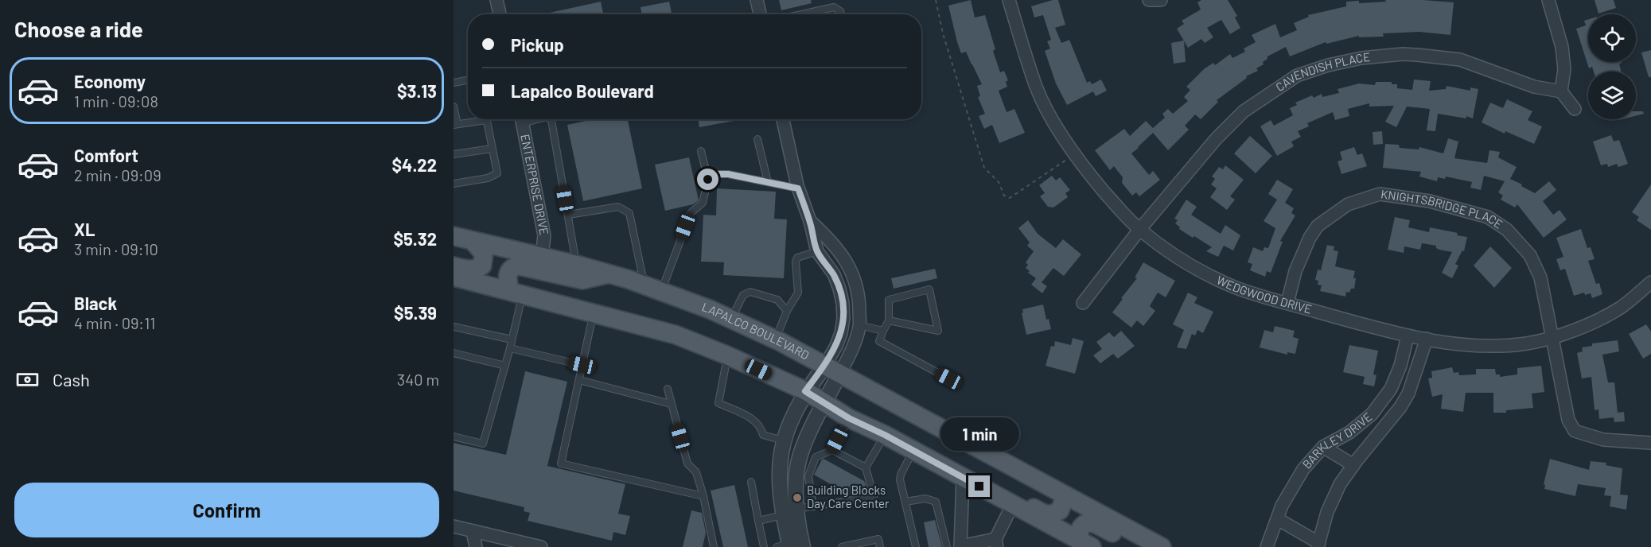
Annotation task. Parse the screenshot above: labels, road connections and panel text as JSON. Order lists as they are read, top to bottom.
{
  "streets": {
    "main road": ["LAPALCO BOULEVARD"],
    "street": [
      "CAVENDISH PLACE",
      "ENTERPRISE DRIVE",
      "KNIGHTSBRIDGE PLACE",
      "WEDGWOOD DRIVE",
      "BARKLEY DRIVE"
    ]
  },
  "crossings": [
    ["CAVENDISH PLACE", "WEDGWOOD DRIVE"],
    ["ENTERPRISE DRIVE", "LAPALCO BOULEVARD"],
    ["KNIGHTSBRIDGE PLACE", "WEDGWOOD DRIVE"],
    ["WEDGWOOD DRIVE", "BARKLEY DRIVE"]
  ],
  "places": ["Building Blocks Day Care Center"],
  "page": {
    "heading": "Choose a ride",
    "banner": ["Pickup", "Lapalco Boulevard"],
    "list": [
      {
        "name": "Economy",
        "note": "1 min · 09:08",
        "value": "$3.13"
      },
      {
        "name": "Comfort",
        "note": "2 min · 09:09",
        "value": "$4.22"
      },
      {
        "name": "XL",
        "note": "3 min · 09:10",
        "value": "$5.32"
      },
      {
        "name": "Black",
        "note": "4 min · 09:11",
        "value": "$5.39"
      }
    ],
    "pay": ["Cash", "340 m"],
    "bubble": "1 min",
    "buttons": "Confirm"
  }
}
